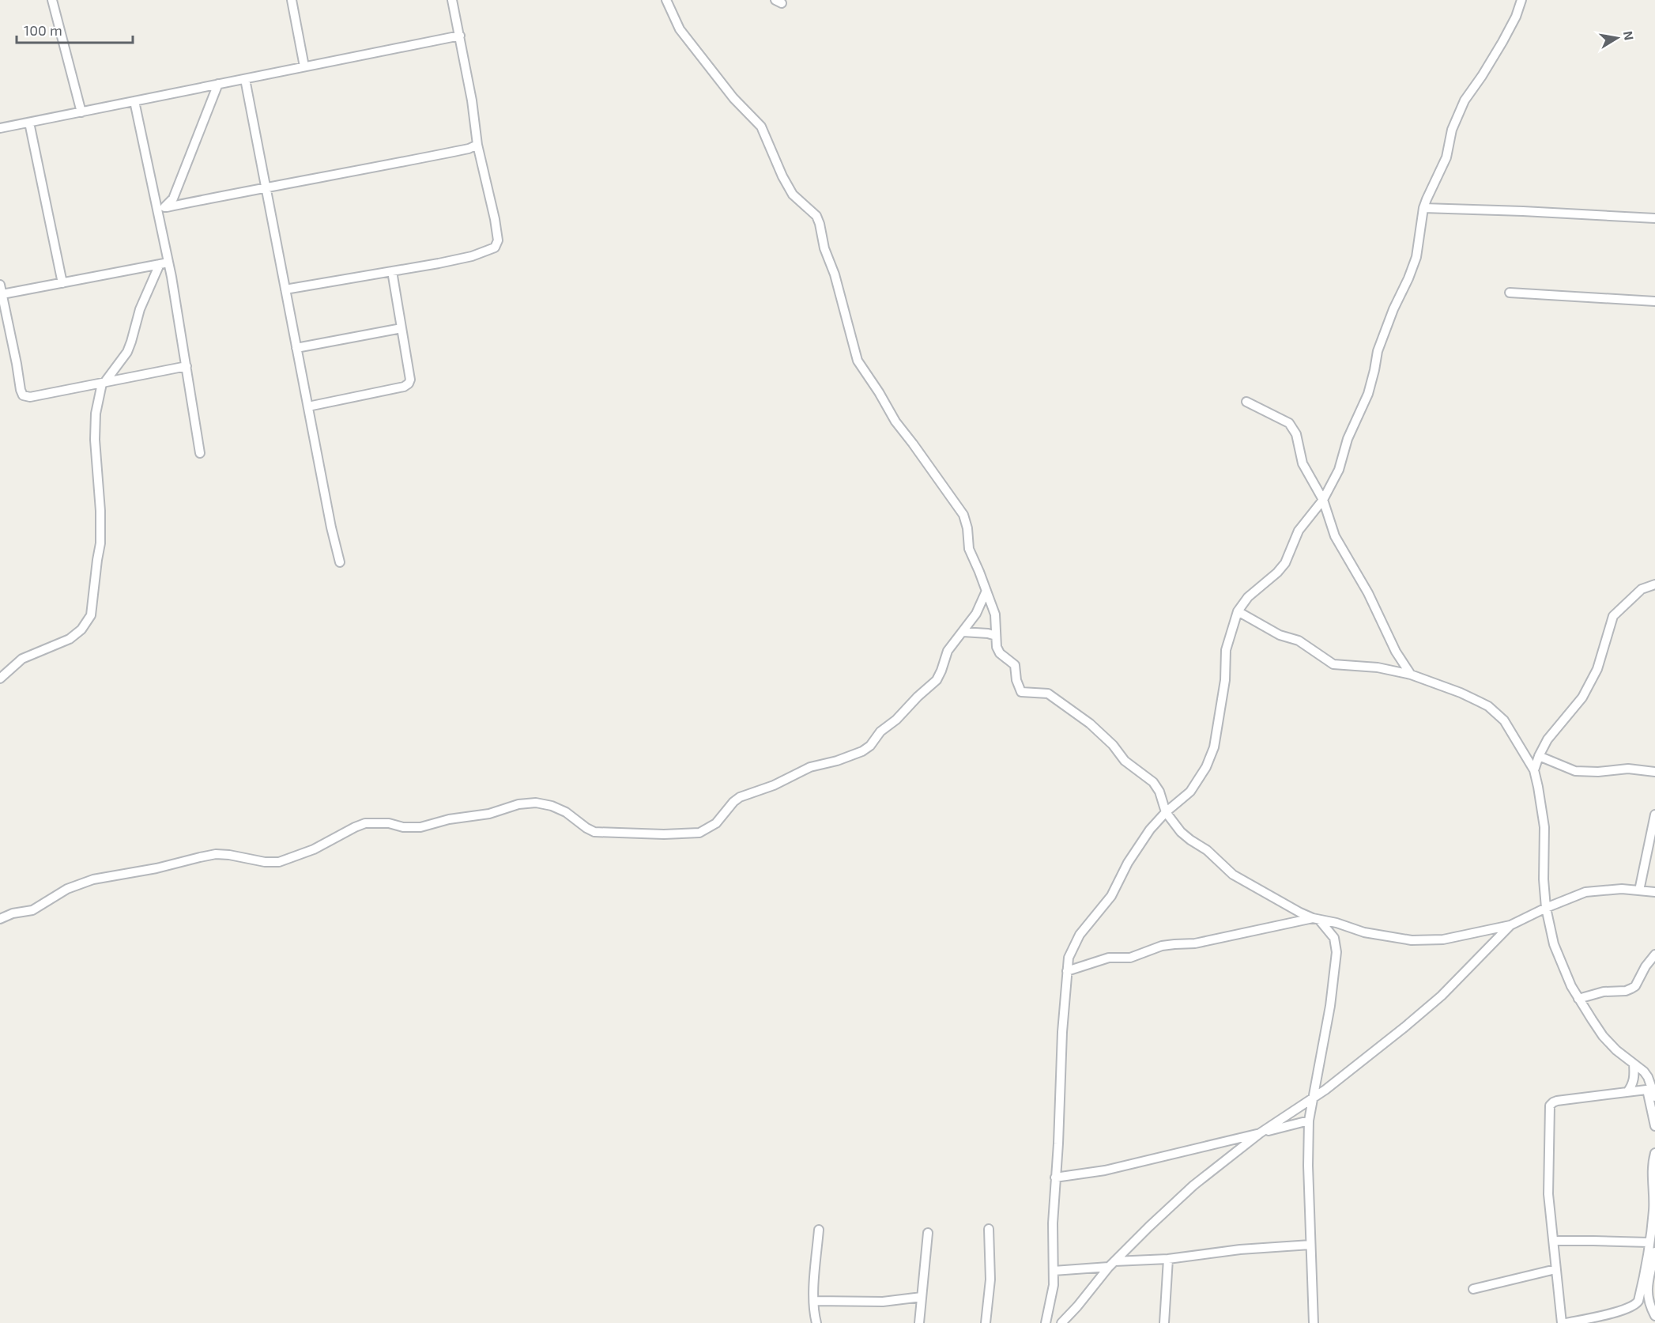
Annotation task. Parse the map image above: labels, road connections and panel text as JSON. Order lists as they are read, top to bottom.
{
  "scale_bar": "100 m",
  "north": "right"
}
